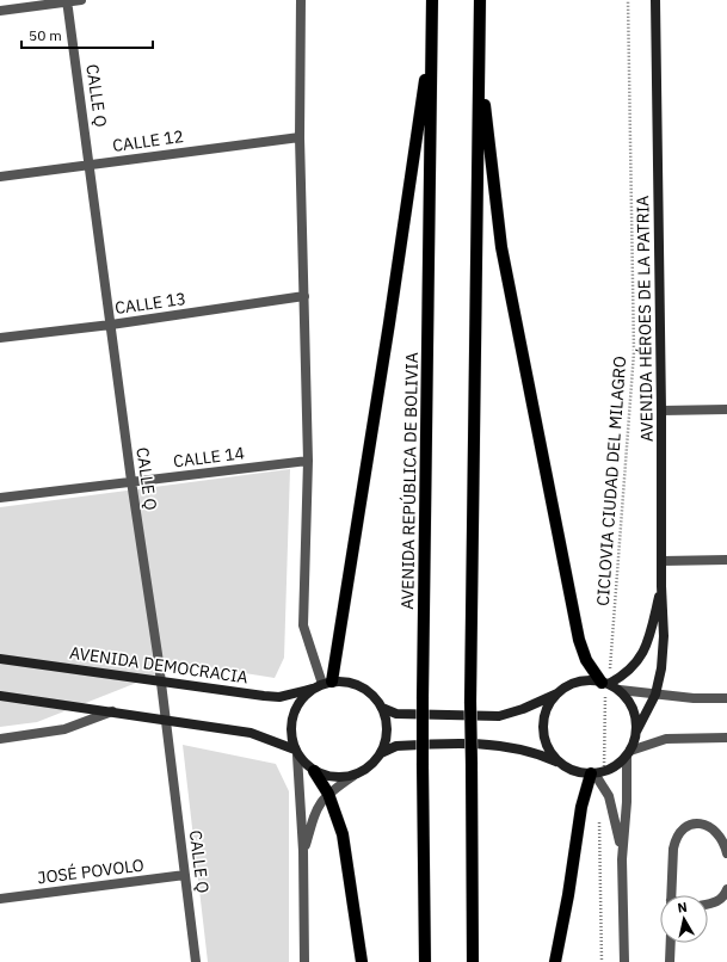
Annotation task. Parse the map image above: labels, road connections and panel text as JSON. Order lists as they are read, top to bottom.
{
  "streets": {
    "main road": ["AVENIDA HÉROES DE LA PATRIA", "AVENIDA REPÚBLICA DE BOLIVIA", "AVENIDA DEMOCRACIA"],
    "street": [
      "CALLE Q",
      "CALLE 12",
      "CALLE 13",
      "CALLE 14",
      "JOSÉ POVOLO"
    ],
    "path": ["CICLOVIA CIUDAD DEL MILAGRO"]
  },
  "crossings": [
    ["CALLE Q", "CALLE 12"],
    ["CALLE Q", "CALLE 13"],
    ["CALLE Q", "CALLE 14"],
    ["CALLE Q", "AVENIDA DEMOCRACIA"],
    ["CALLE Q", "JOSÉ POVOLO"]
  ],
  "scale_bar": "50 m",
  "north": "top"
}
